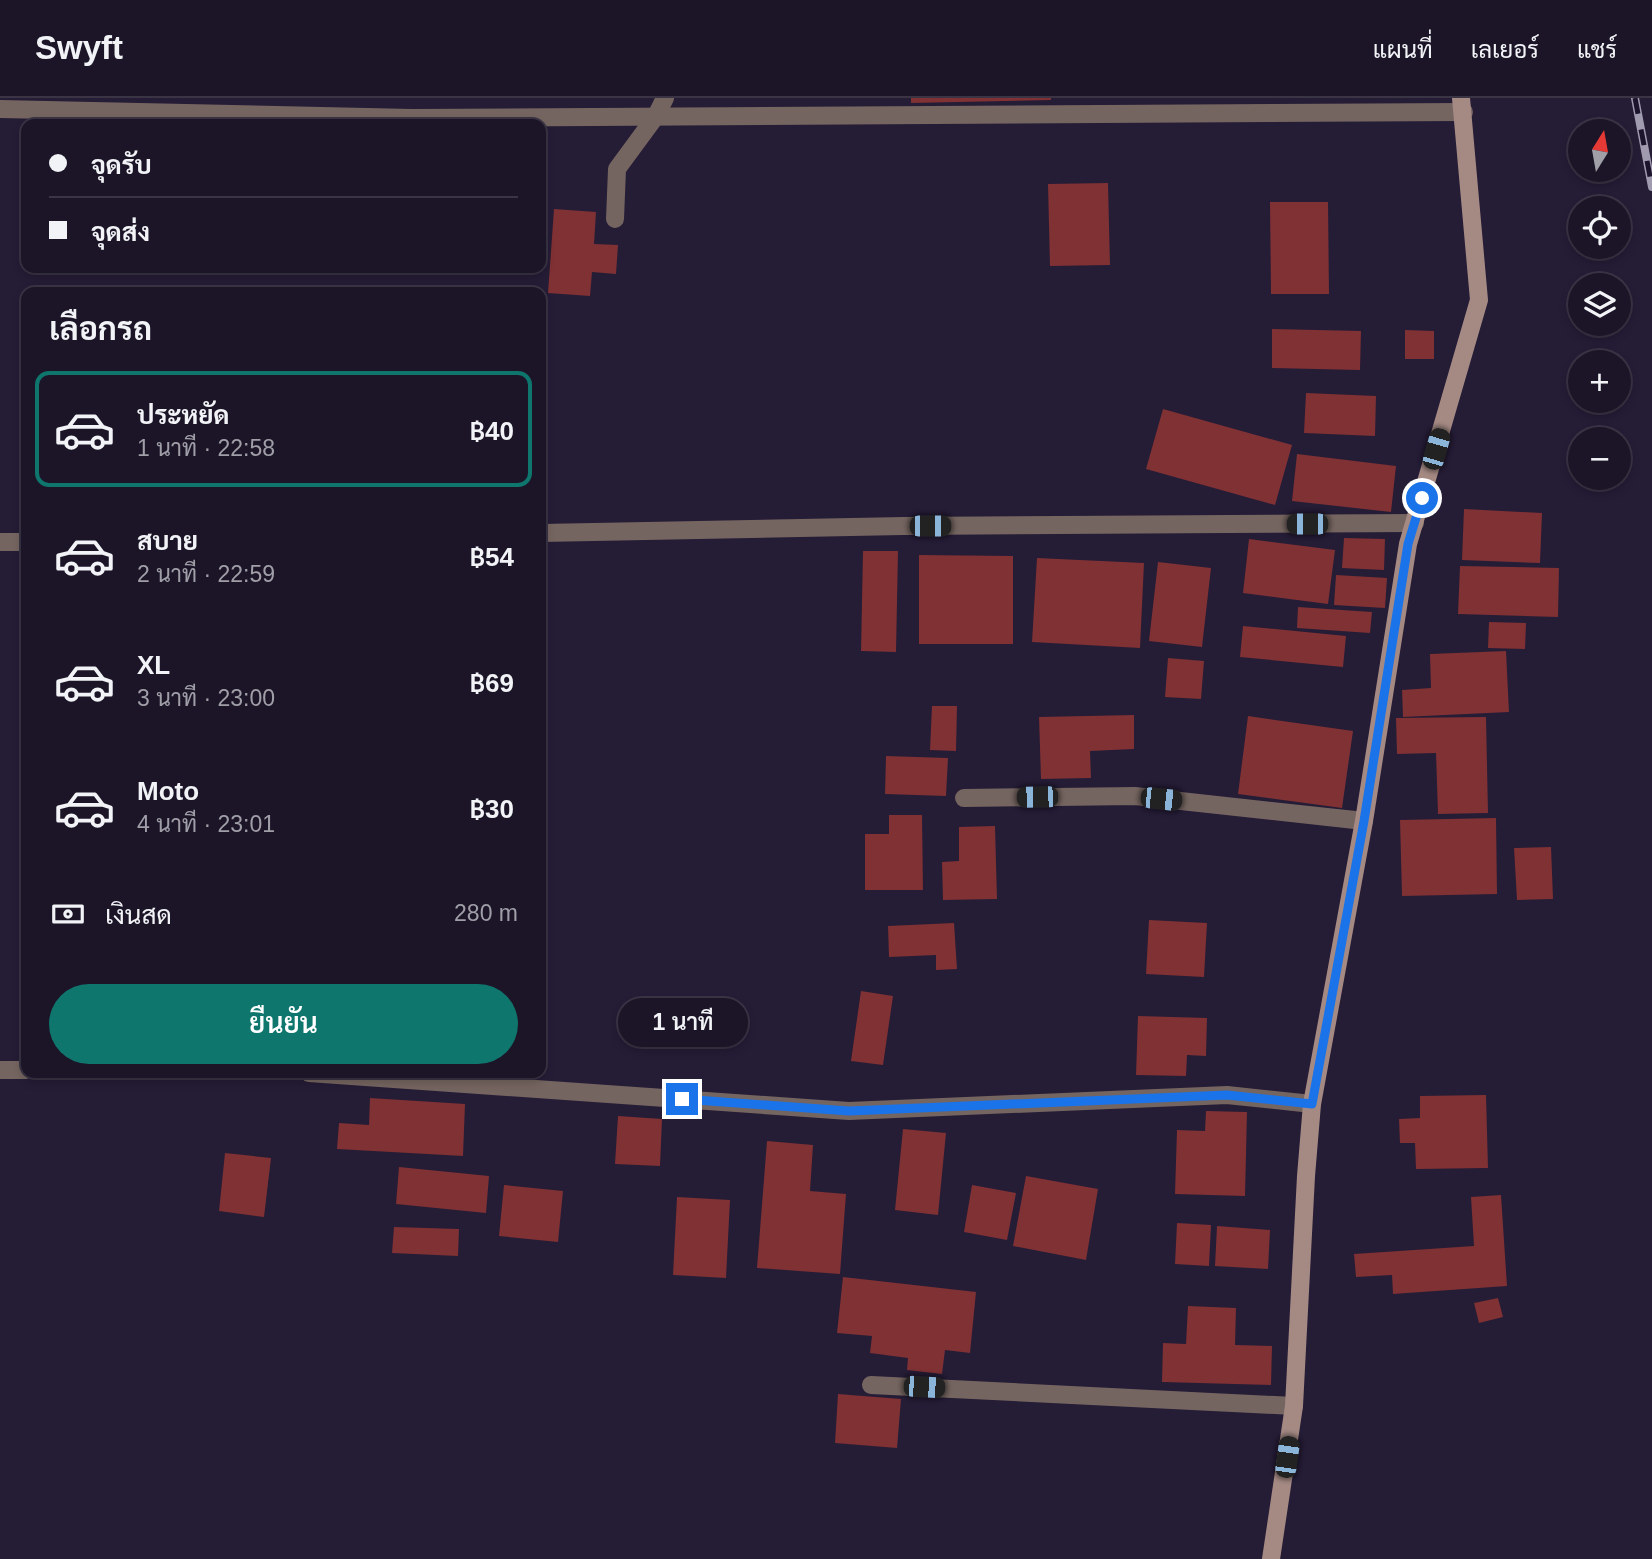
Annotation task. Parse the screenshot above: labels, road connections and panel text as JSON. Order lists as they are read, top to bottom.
{
  "north": "top",
  "page": {
    "header": "Swyft",
    "nav": ["แผนที่", "เลเยอร์", "แชร์"],
    "map_buttons": ["+", "−"],
    "banner": ["จุดรับ", "จุดส่ง"],
    "heading": "เลือกรถ",
    "list": [
      {
        "name": "ประหยัด",
        "note": "1 นาที · 22:58",
        "value": "฿40"
      },
      {
        "name": "สบาย",
        "note": "2 นาที · 22:59",
        "value": "฿54"
      },
      {
        "name": "XL",
        "note": "3 นาที · 23:00",
        "value": "฿69"
      },
      {
        "name": "Moto",
        "note": "4 นาที · 23:01",
        "value": "฿30"
      }
    ],
    "pay": ["เงินสด", "280 m"],
    "buttons": "ยืนยัน",
    "bubble": "1 นาที"
  }
}
